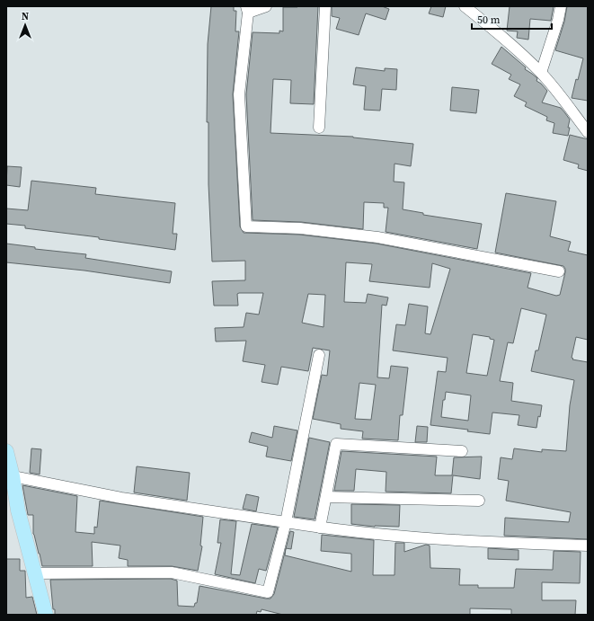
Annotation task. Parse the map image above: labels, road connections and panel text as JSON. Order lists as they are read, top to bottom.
{
  "scale_bar": "50 m",
  "north": "top"
}
